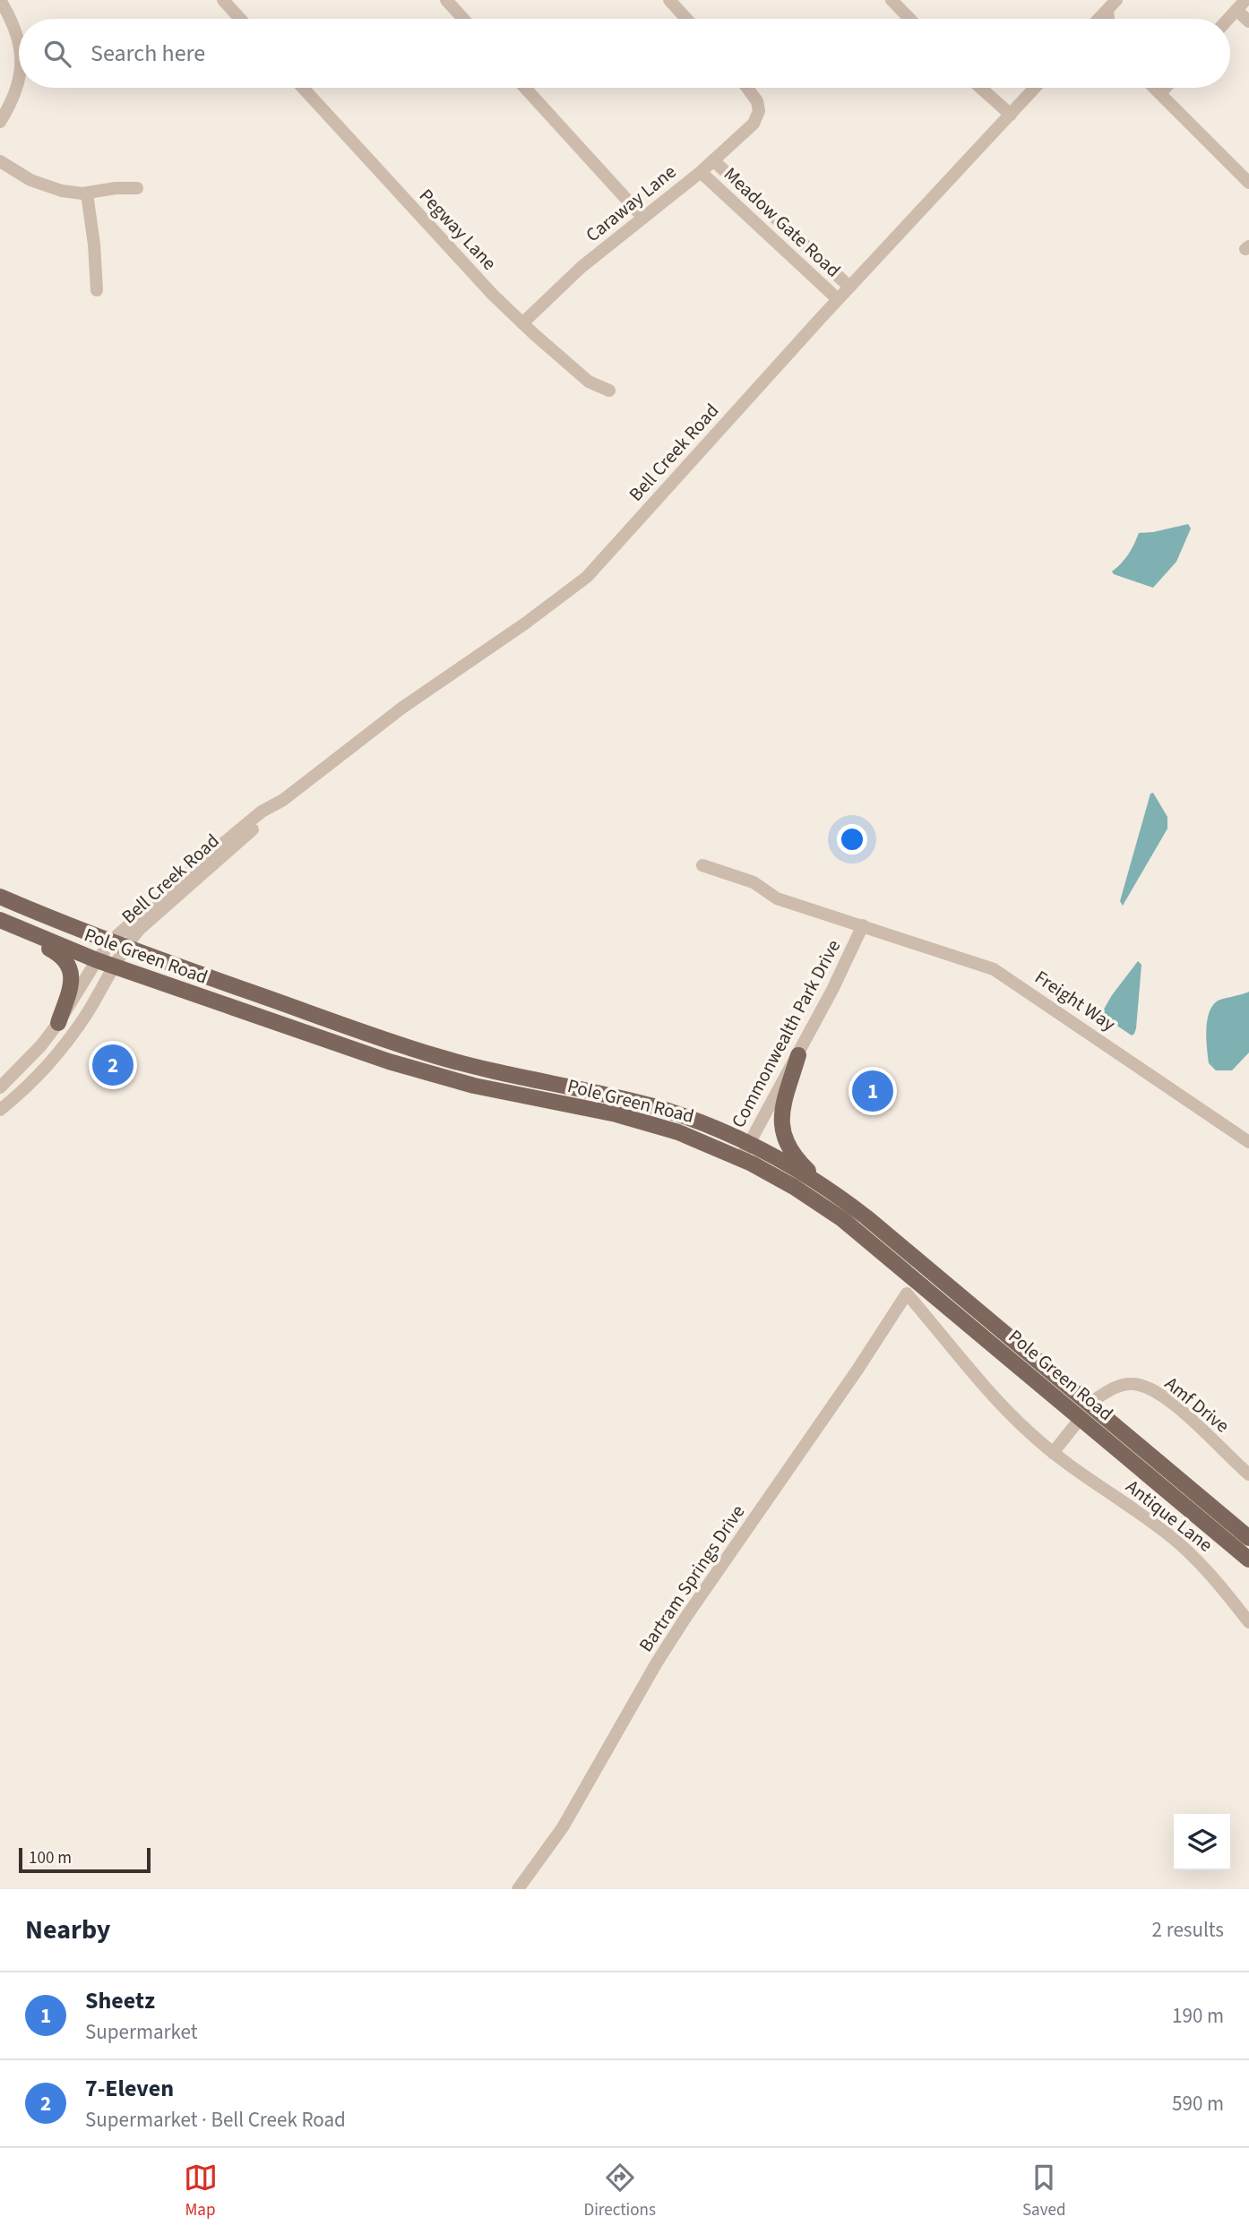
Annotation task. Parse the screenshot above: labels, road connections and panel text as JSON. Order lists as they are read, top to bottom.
{
  "streets": {
    "main road": ["Pole Green Road"],
    "street": [
      "Caraway Lane",
      "Meadow Gate Road",
      "Pegway Lane",
      "Bell Creek Road",
      "Freight Way",
      "Commonwealth Park Drive",
      "Amf Drive",
      "Antique Lane",
      "Bartram Springs Drive"
    ]
  },
  "crossings": [
    ["Caraway Lane", "Meadow Gate Road"],
    ["Caraway Lane", "Pegway Lane"],
    ["Meadow Gate Road", "Bell Creek Road"],
    ["Bell Creek Road", "Pole Green Road"],
    ["Pole Green Road", "Commonwealth Park Drive"],
    ["Pole Green Road", "Amf Drive"],
    ["Freight Way", "Commonwealth Park Drive"],
    ["Antique Lane", "Bartram Springs Drive"]
  ],
  "scale_bar": "100 m",
  "page": {
    "search": "Search here",
    "pins": ["2", "1"],
    "scale": "100 m",
    "heading": ["Nearby", "2 results"],
    "list": [
      {
        "mark": "1",
        "name": "Sheetz",
        "note": "Supermarket",
        "value": "190 m"
      },
      {
        "mark": "2",
        "name": "7-Eleven",
        "note": "Supermarket · Bell Creek Road",
        "value": "590 m"
      }
    ],
    "nav": ["Map", "Directions", "Saved"]
  }
}
